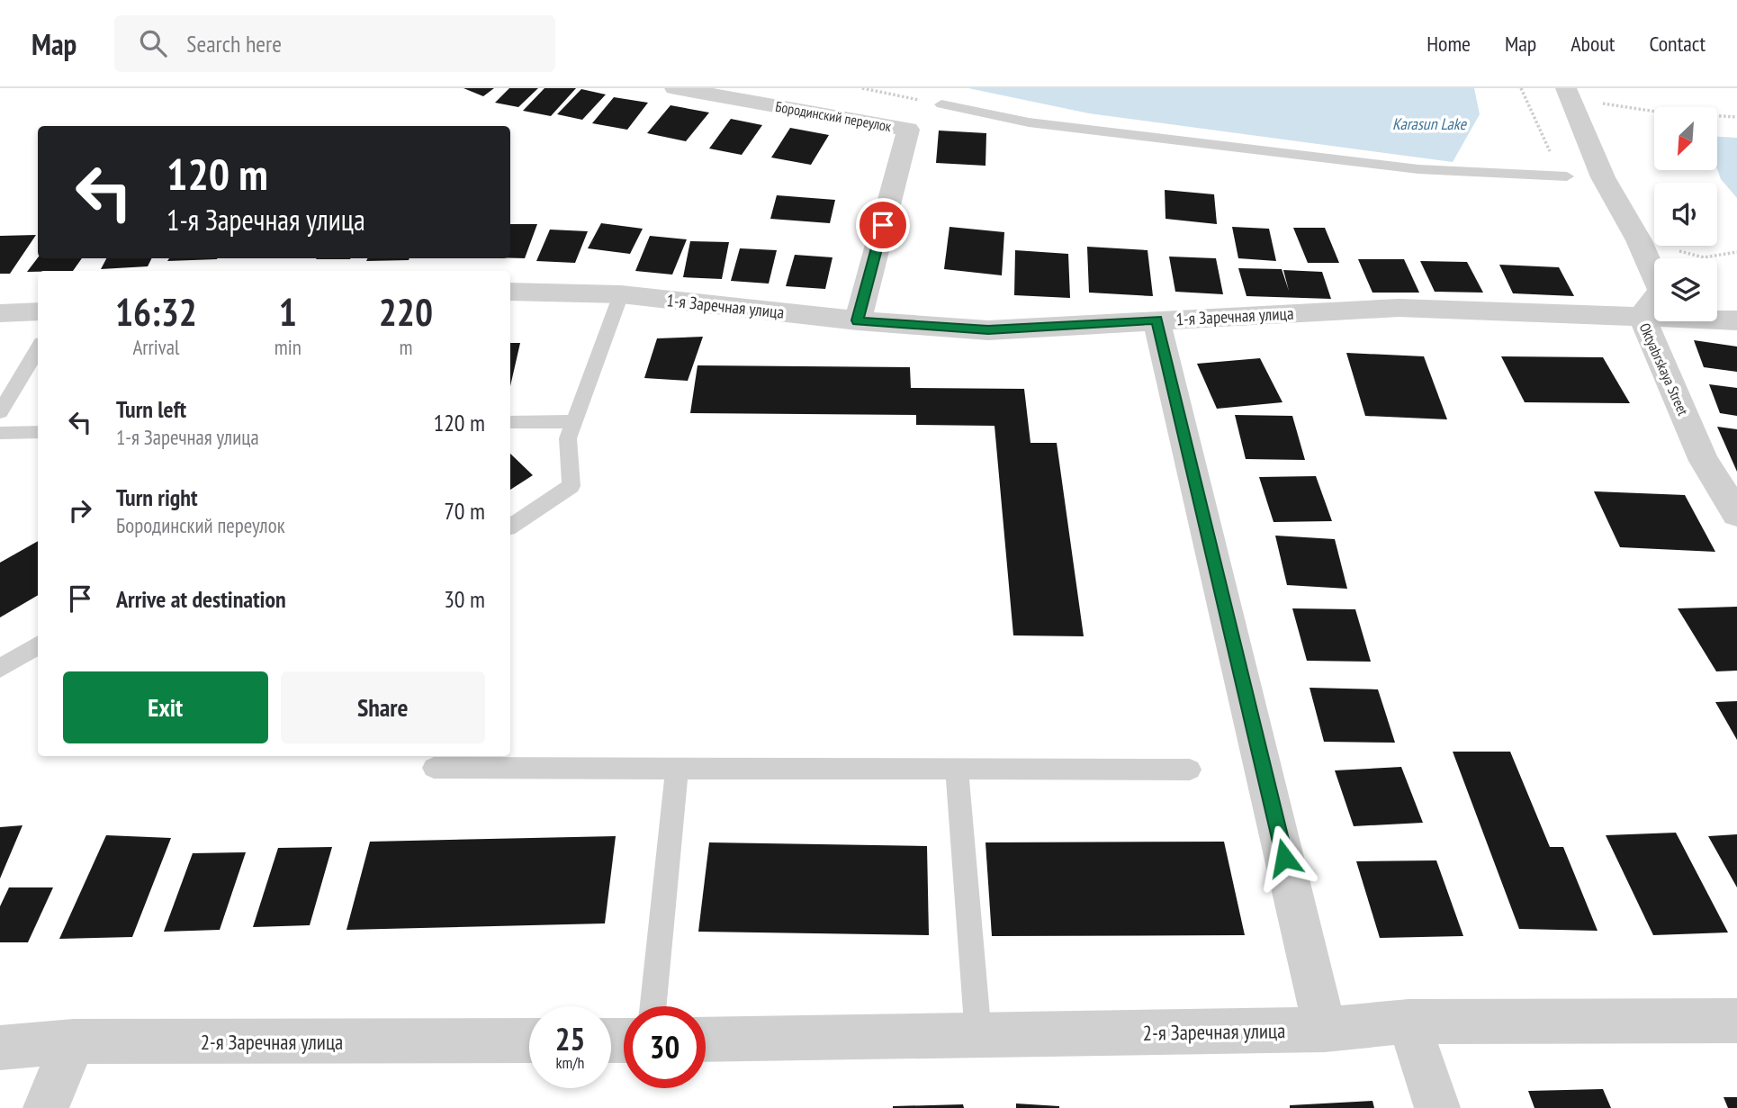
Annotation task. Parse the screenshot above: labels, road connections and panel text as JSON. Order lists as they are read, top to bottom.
{
  "streets": {
    "street": [
      "Бородинский переулок",
      "1-я Заречная улица",
      "Oktyabrskaya Street",
      "2-я Заречная улица"
    ]
  },
  "crossings": [
    ["Бородинский переулок", "1-я Заречная улица"],
    ["1-я Заречная улица", "Oktyabrskaya Street"]
  ],
  "water": ["Karasun Lake"],
  "north": "bottom left",
  "page": {
    "header": "Map",
    "search": "Search here",
    "nav": [
      "Home",
      "Map",
      "About",
      "Contact"
    ],
    "turn": ["120 m", "1-я Заречная улица"],
    "eta": [
      "16:32",
      "Arrival",
      "1",
      "min",
      "220",
      "m"
    ],
    "list": [
      {
        "name": "Turn left",
        "note": "1-я Заречная улица",
        "value": "120 m"
      },
      {
        "name": "Turn right",
        "note": "Бородинский переулок",
        "value": "70 m"
      },
      {
        "name": "Arrive at destination",
        "value": "30 m"
      }
    ],
    "buttons": ["Exit", "Share"],
    "speed": "25 km/h",
    "limit": "30"
  }
}
